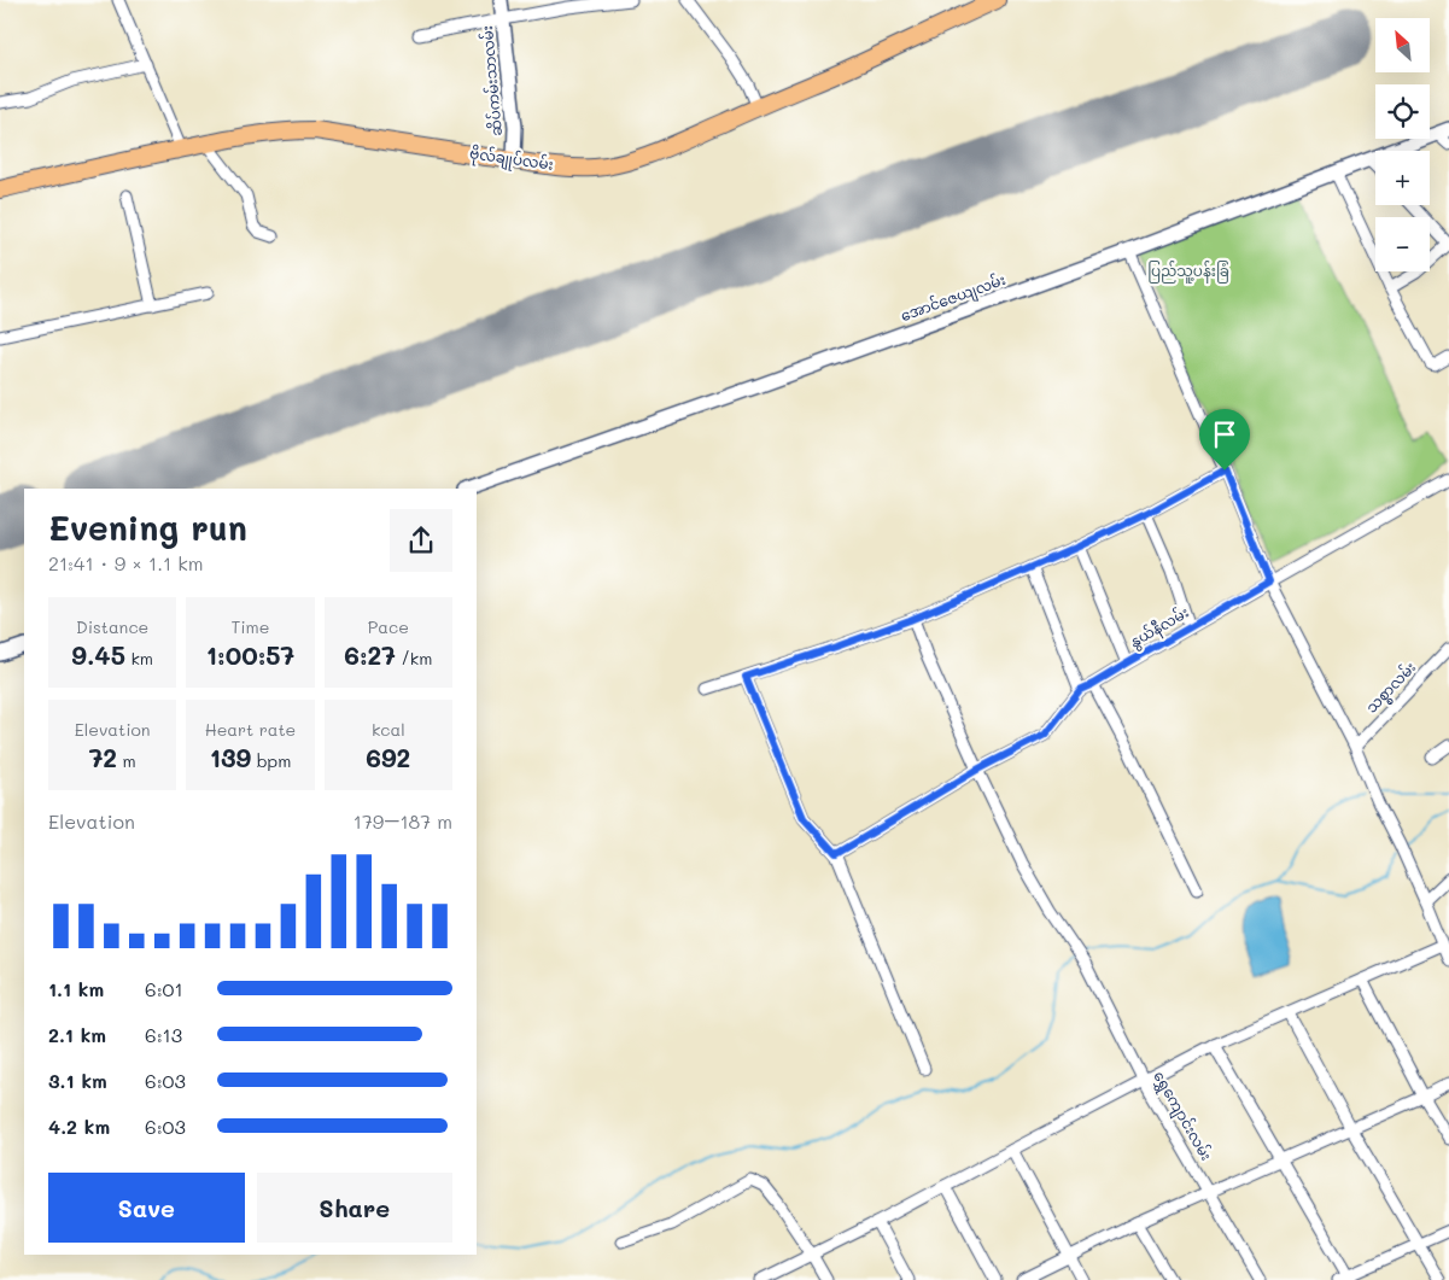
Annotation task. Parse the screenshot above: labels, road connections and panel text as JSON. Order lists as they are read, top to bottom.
{
  "streets": {
    "highway": ["ဗိုလ်ချုပ်လမ်း"],
    "street": [
      "ဆိပ်ကမ်းသာလမ်း",
      "အောင်ဇေယျလမ်း",
      "နွယ်နီလမ်း",
      "သစ္စာလမ်း",
      "ရွှေကျောင်းလမ်း"
    ]
  },
  "crossings": [
    ["ဆိပ်ကမ်းသာလမ်း", "ဗိုလ်ချုပ်လမ်း"],
    ["နွယ်နီလမ်း", "ရွှေကျောင်းလမ်း"]
  ],
  "parks": ["ပြည်သူ့ပန်းခြံ"],
  "north": "top left",
  "page": {
    "map_buttons": ["+", "−"],
    "heading": ["Evening run", "21:41 · 9 × 1.1 km"],
    "stats": [
      ["Distance", "9.45 km"],
      ["Time", "1:00:57"],
      ["Pace", "6:27 /km"],
      ["Elevation", "72 m"],
      ["Heart rate", "139 bpm"],
      ["kcal", "692"]
    ],
    "chart": ["Elevation", "179–187 m"],
    "list": [
      {
        "name": "1.1 km",
        "note": "6:01"
      },
      {
        "name": "2.1 km",
        "note": "6:13"
      },
      {
        "name": "3.1 km",
        "note": "6:03"
      },
      {
        "name": "4.2 km",
        "note": "6:03"
      }
    ],
    "buttons": ["Save", "Share"]
  }
}
